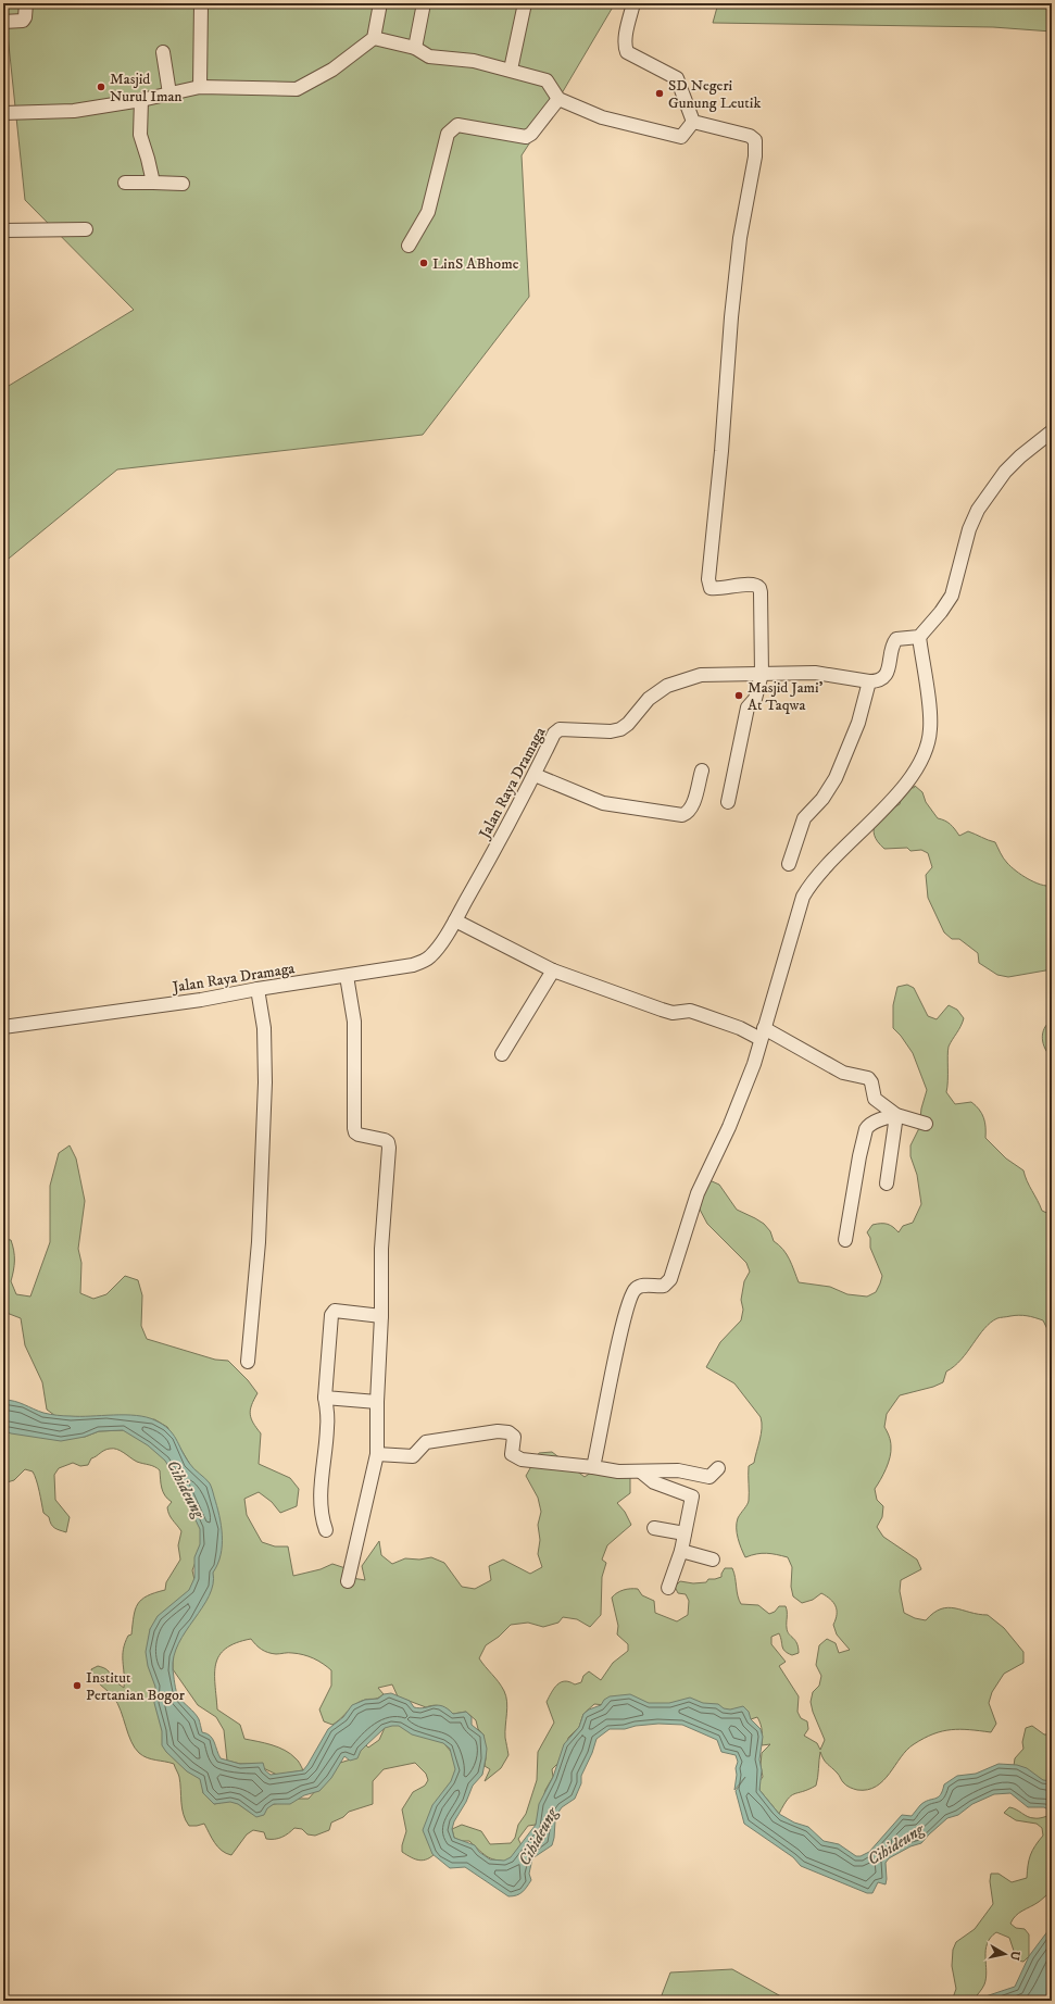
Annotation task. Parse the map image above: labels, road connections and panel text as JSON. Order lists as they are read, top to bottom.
{
  "streets": {
    "street": ["Jalan Raya Dramaga"]
  },
  "water": ["Cihideung"],
  "places": [
    "Masjid Nurul Iman",
    "SD Negeri Gunung Leutik",
    "LinS ABhome",
    "Masjid Jami' At Taqwa",
    "Institut Pertanian Bogor"
  ],
  "north": "right"
}
